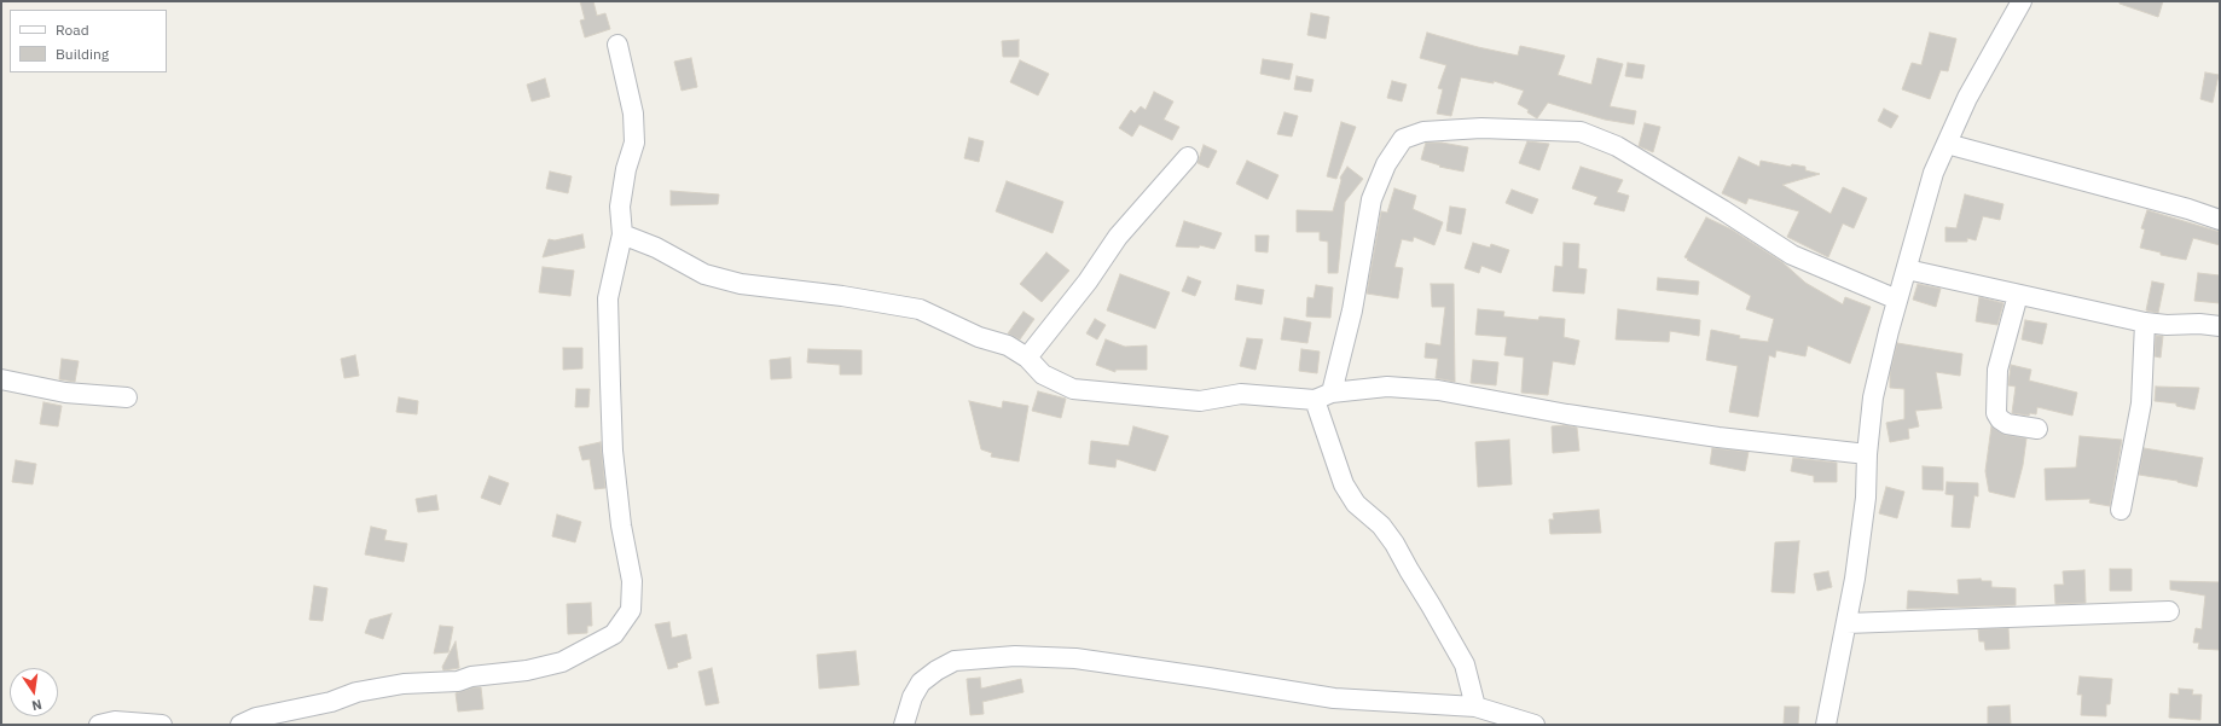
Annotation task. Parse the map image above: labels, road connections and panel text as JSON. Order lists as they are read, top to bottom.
{
  "legend": ["Road", "Building"],
  "north": "bottom"
}
